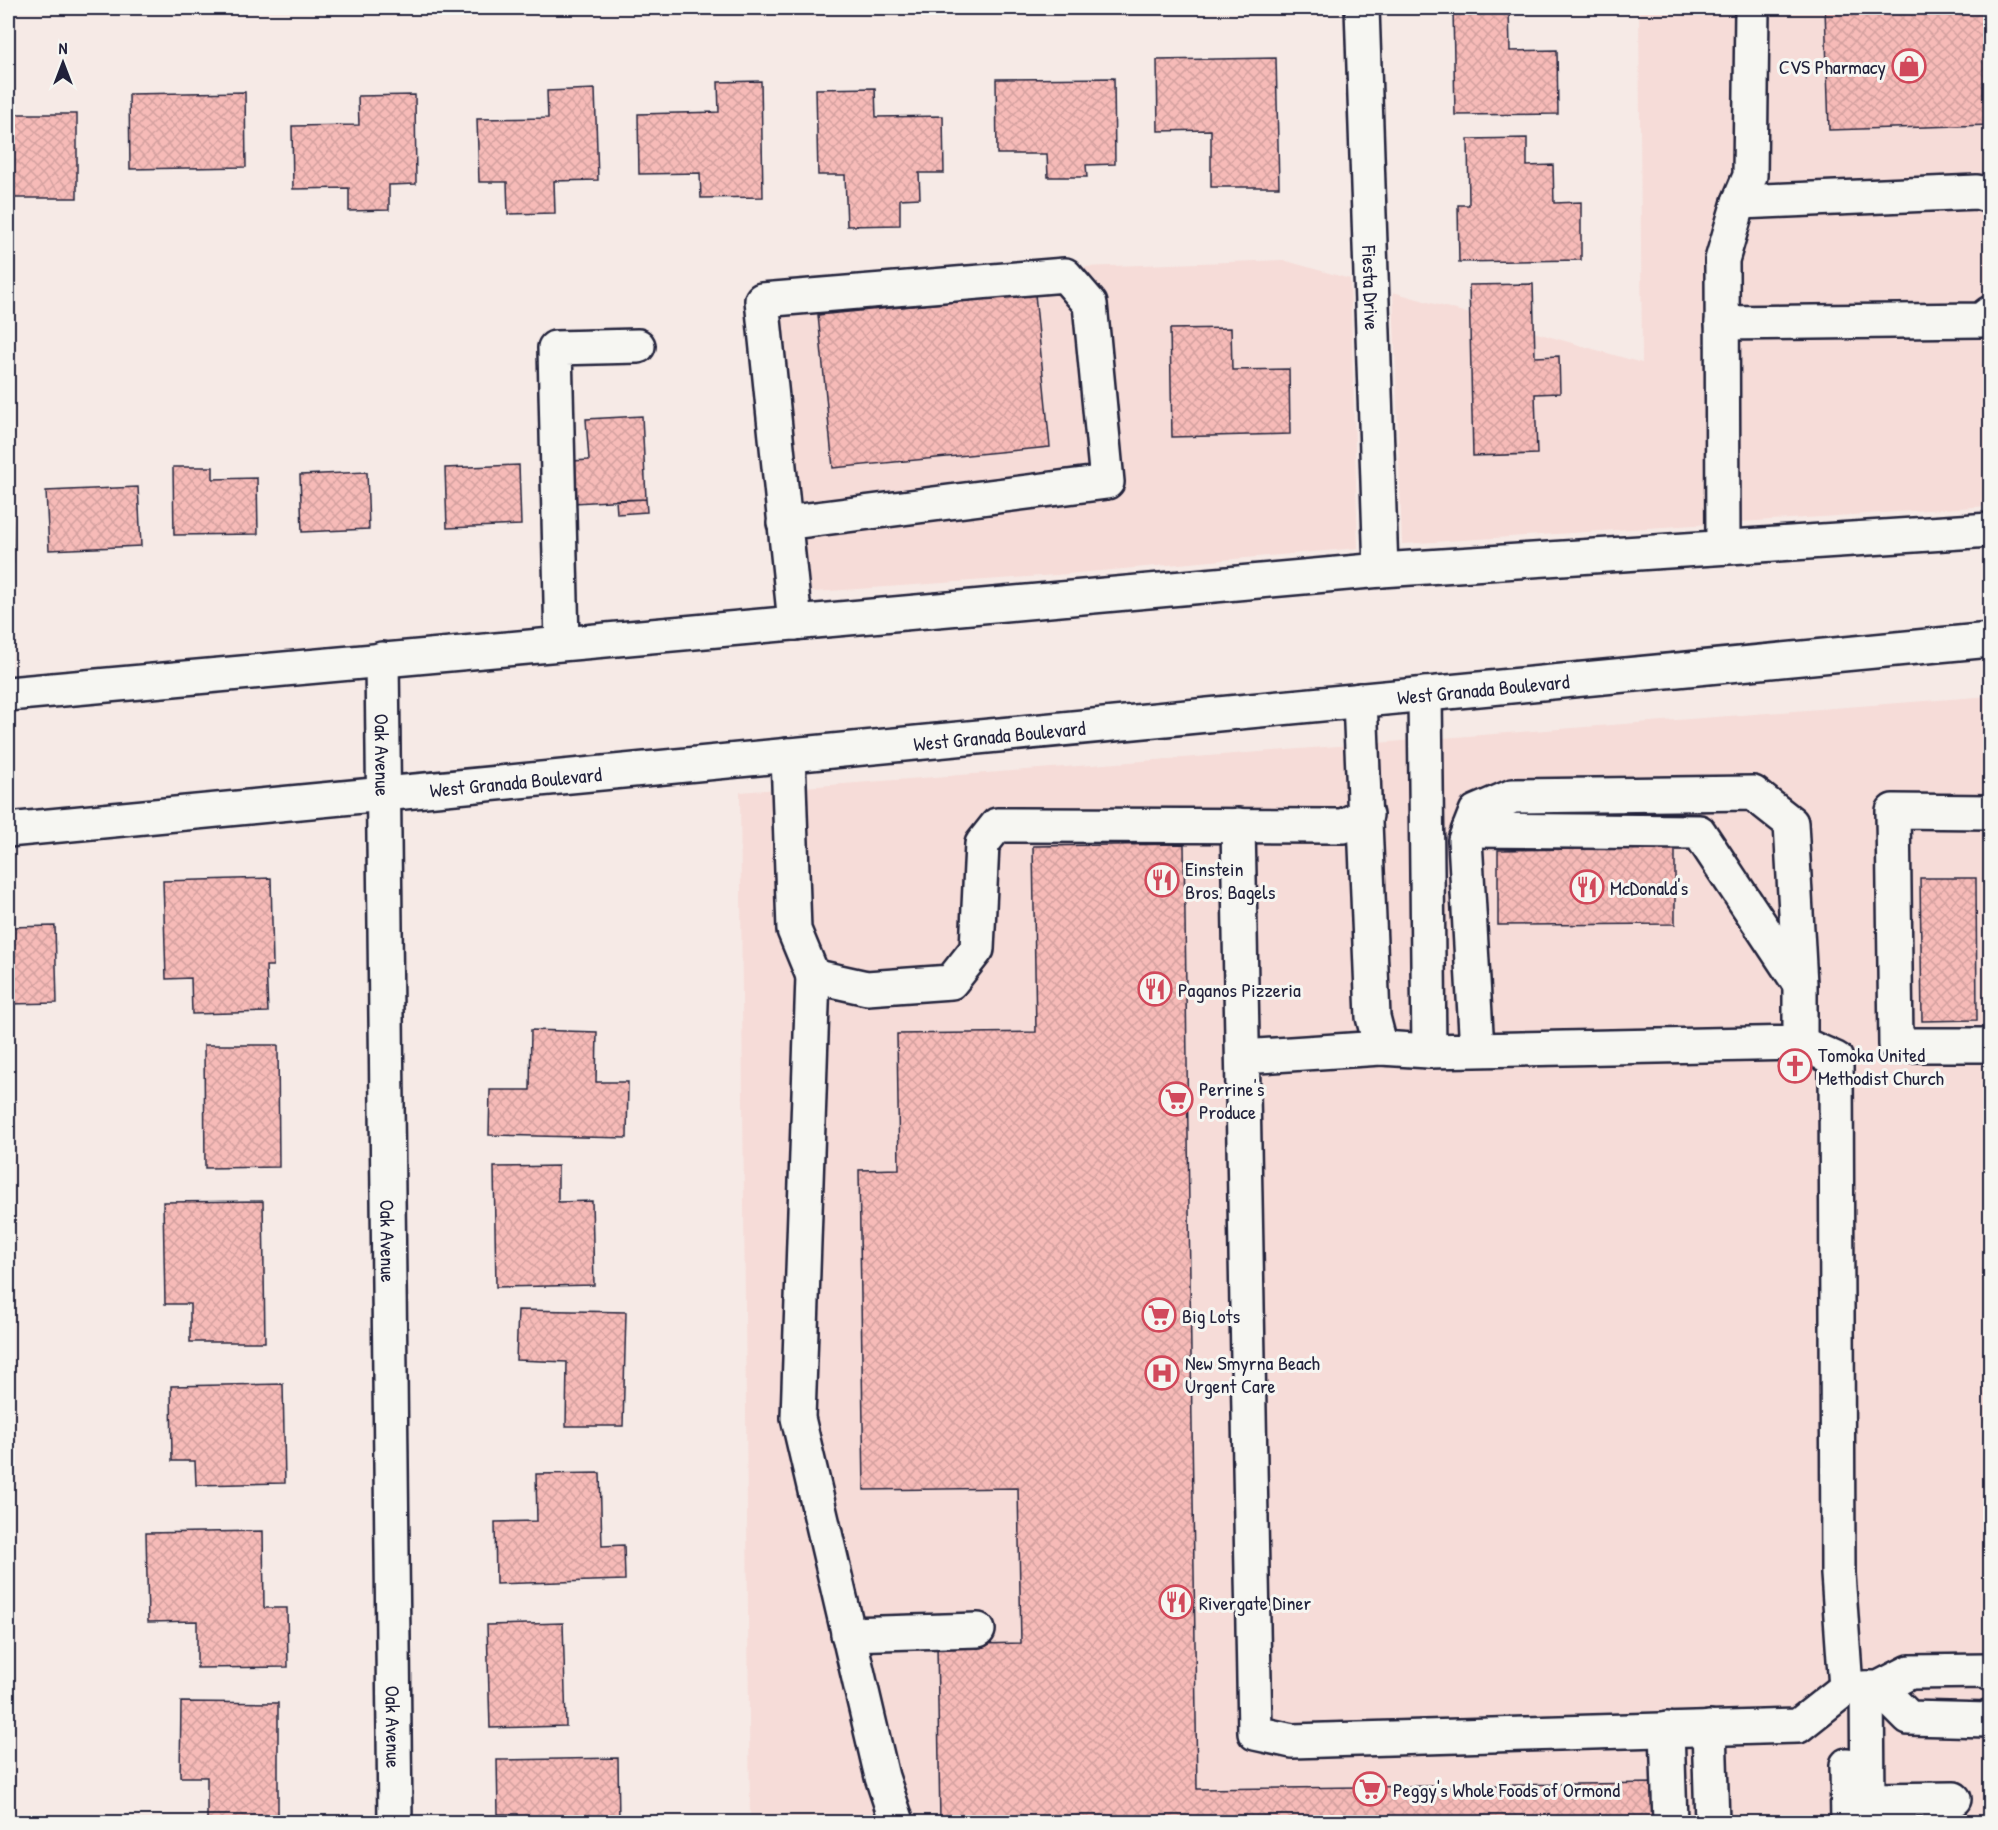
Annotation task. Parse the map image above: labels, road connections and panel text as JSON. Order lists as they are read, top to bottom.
{
  "streets": {
    "main road": ["Fiesta Drive", "West Granada Boulevard", "Oak Avenue"]
  },
  "crossings": [
    ["West Granada Boulevard", "Oak Avenue"]
  ],
  "places": {
    "shop": ["CVS Pharmacy"],
    "restaurant": [
      "Einstein Bros. Bagels",
      "McDonald's",
      "Paganos Pizzeria",
      "Rivergate Diner"
    ],
    "church": ["Tomoka United Methodist Church"],
    "supermarket": ["Perrine's Produce", "Big Lots", "Peggy's Whole Foods of Ormond"],
    "hospital": ["New Smyrna Beach Urgent Care"]
  },
  "north": "top"
}
